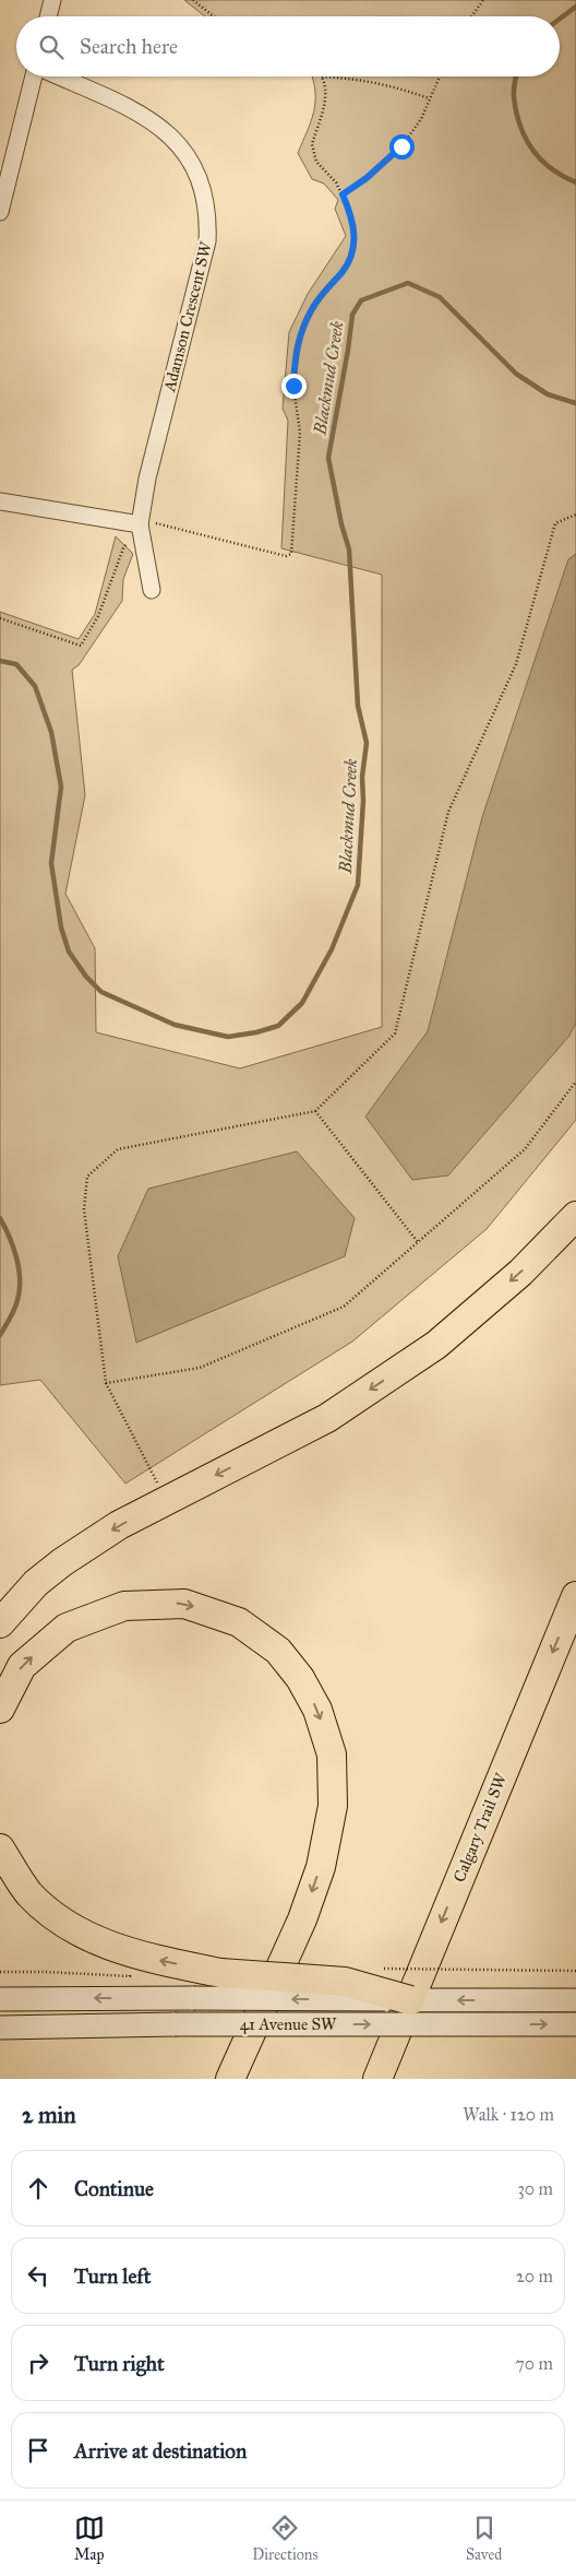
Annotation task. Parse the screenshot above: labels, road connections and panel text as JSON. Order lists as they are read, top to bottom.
{
  "streets": {
    "highway": ["Calgary Trail SW"],
    "main road": ["41 Avenue SW"],
    "street": ["Adamson Crescent SW"]
  },
  "one_way": ["Calgary Trail SW"],
  "water": ["Blackmud Creek"],
  "page": {
    "search": "Search here",
    "heading": ["2 min", "Walk · 120 m"],
    "list": [
      ["Continue", "30 m"],
      ["Turn left", "20 m"],
      ["Turn right", "70 m"],
      "Arrive at destination"
    ],
    "nav": ["Map", "Directions", "Saved"]
  }
}
